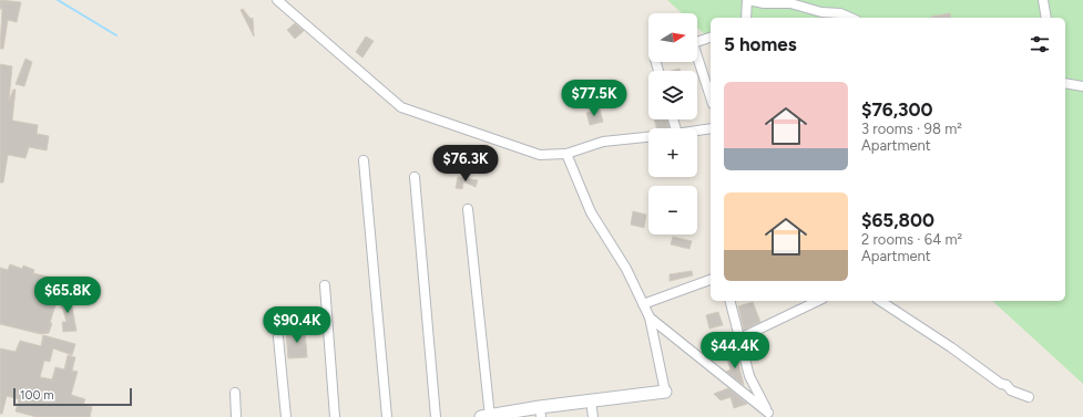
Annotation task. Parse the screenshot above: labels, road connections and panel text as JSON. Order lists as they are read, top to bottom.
{
  "scale_bar": "100 m",
  "north": "right",
  "page": {
    "map_buttons": ["+", "−"],
    "heading": "5 homes",
    "list": [
      {
        "name": "$76,300",
        "note": "3 rooms · 98 m² · Apartment"
      },
      {
        "name": "$65,800",
        "note": "2 rooms · 64 m² · Apartment"
      }
    ],
    "price": [
      "$77.5K",
      "$76.3K",
      "$65.8K",
      "$90.4K",
      "$44.4K"
    ],
    "scale": "100 m"
  }
}
